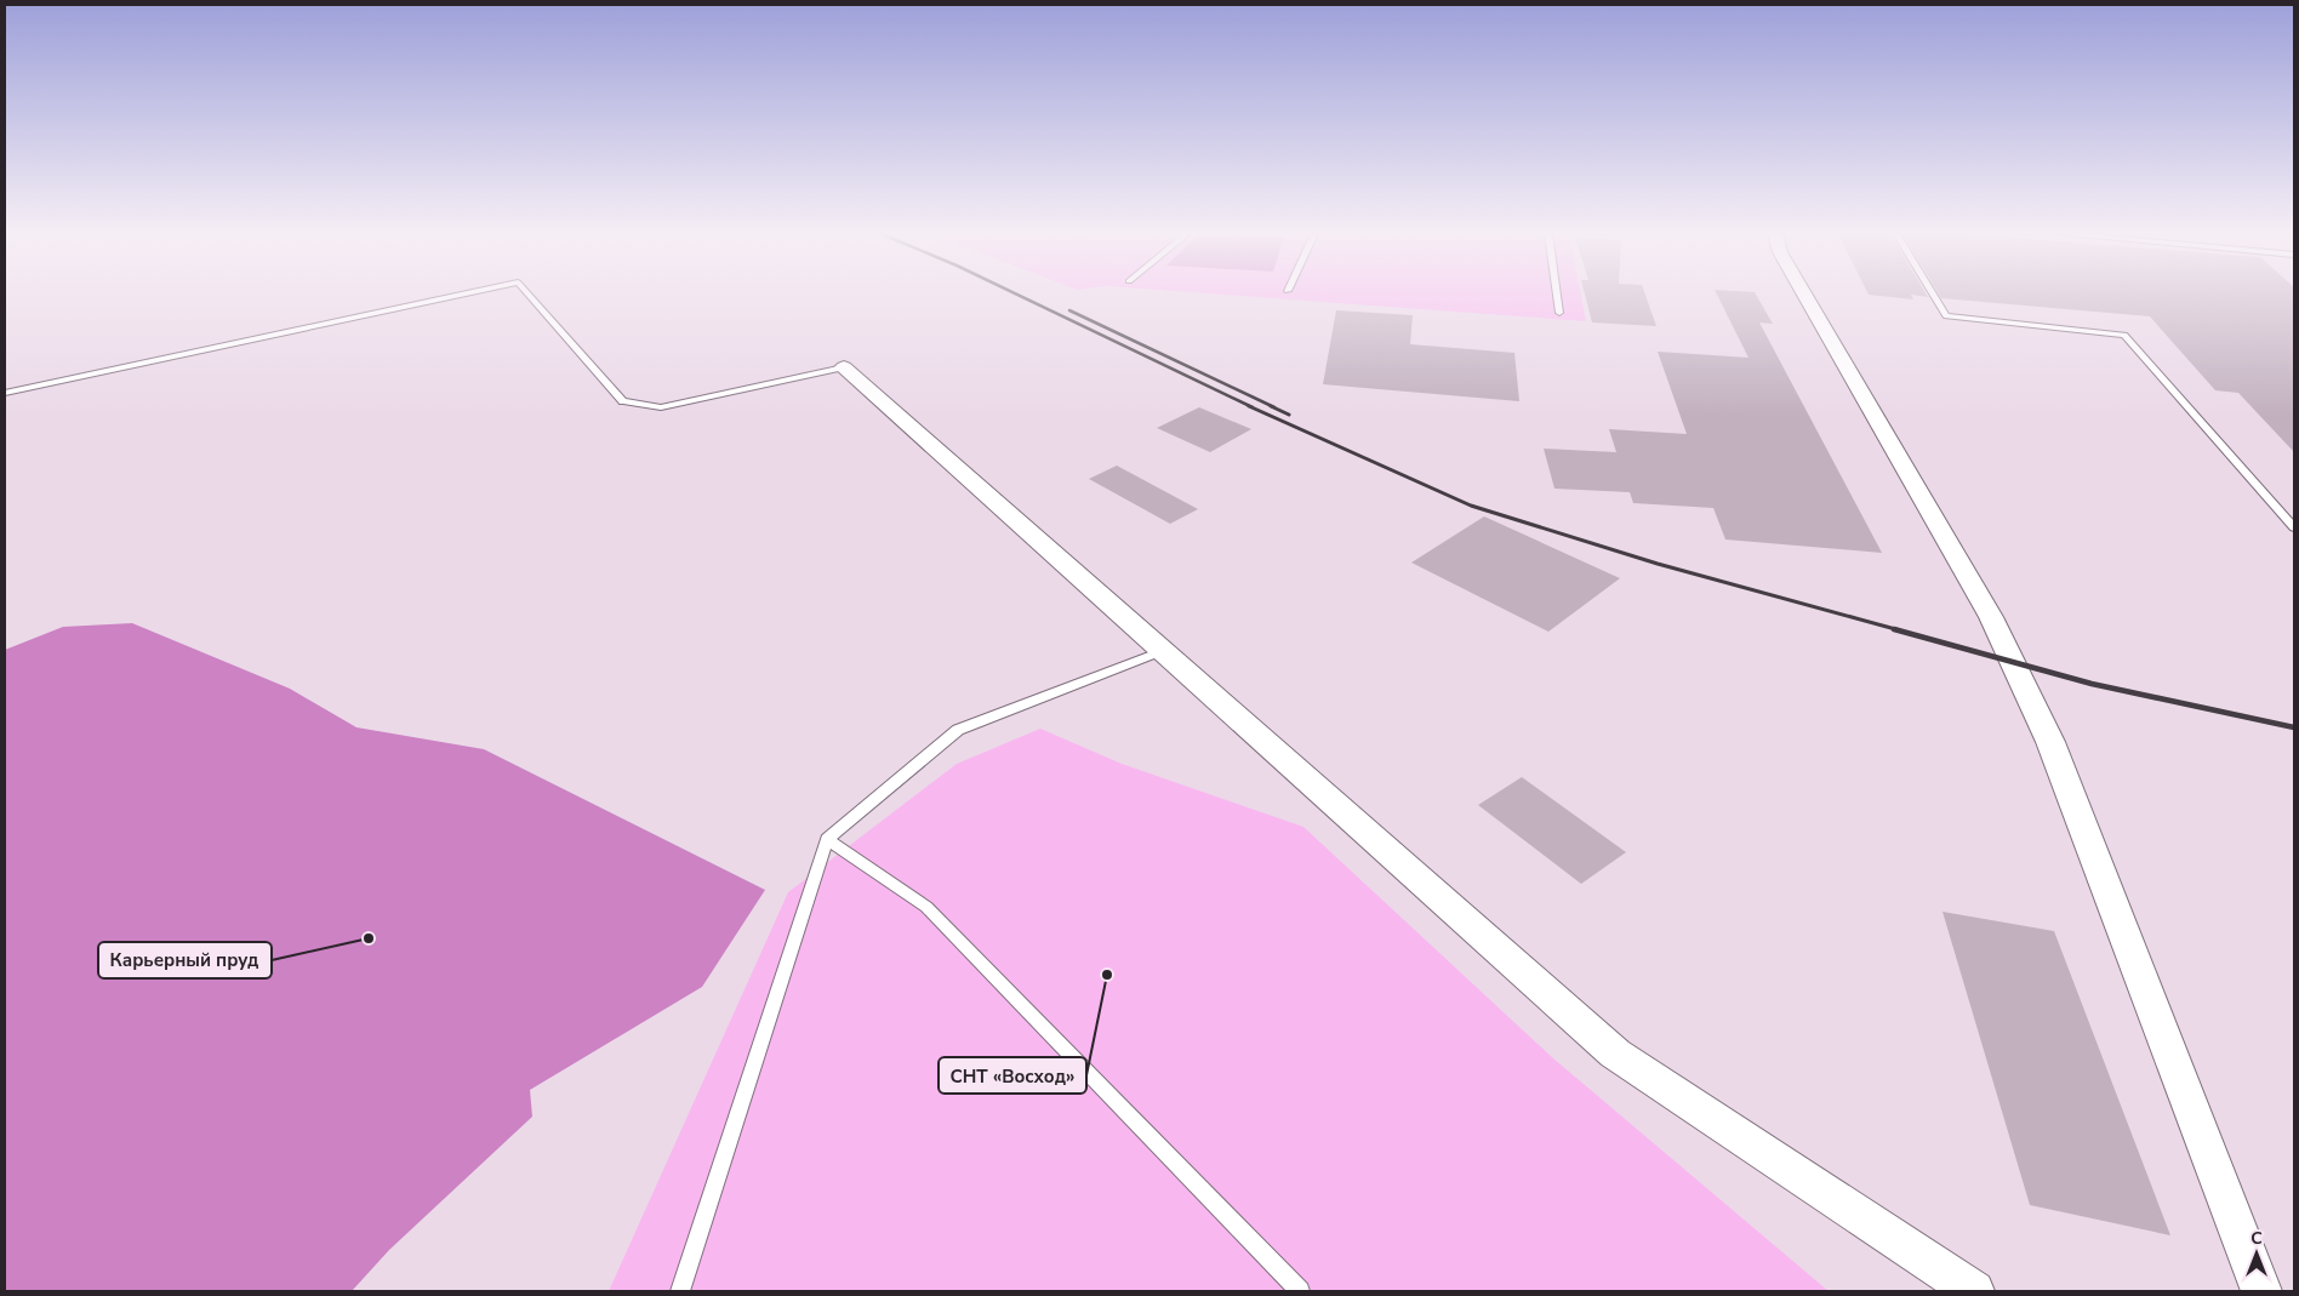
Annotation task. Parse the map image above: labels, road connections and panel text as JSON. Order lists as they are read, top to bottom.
{
  "places": ["Карьерный пруд", "СНТ «Восход»"],
  "north": "top"
}
